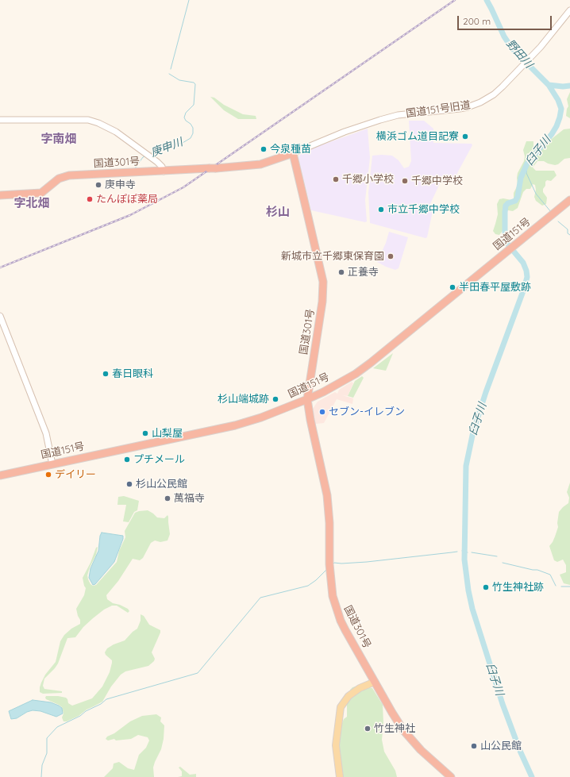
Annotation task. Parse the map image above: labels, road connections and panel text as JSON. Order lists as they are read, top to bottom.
{
  "streets": {
    "highway": ["国道301号", "国道151号"],
    "street": ["国道151号旧道"]
  },
  "crossings": [
    ["国道151号旧道", "国道301号"],
    ["国道301号", "国道151号"]
  ],
  "districts": ["字南畑", "字北畑", "杉山"],
  "water": ["野田川", "庚申川", "臼子川"],
  "places": [
    "横浜ゴム道目記寮",
    "今泉種苗",
    "千郷小学校",
    "千郷中学校",
    "庚申寺",
    "たんぽぽ薬局",
    "市立千郷中学校",
    "新城市立千郷東保育園",
    "正養寺",
    "半田春平屋敷跡",
    "春日眼科",
    "杉山端城跡",
    "セブン-イレブン",
    "山梨屋",
    "プチメール",
    "デイリー",
    "杉山公民館",
    "萬福寺",
    "竹生神社跡",
    "竹生神社",
    "山公民館"
  ],
  "scale_bar": "200 m"
}
